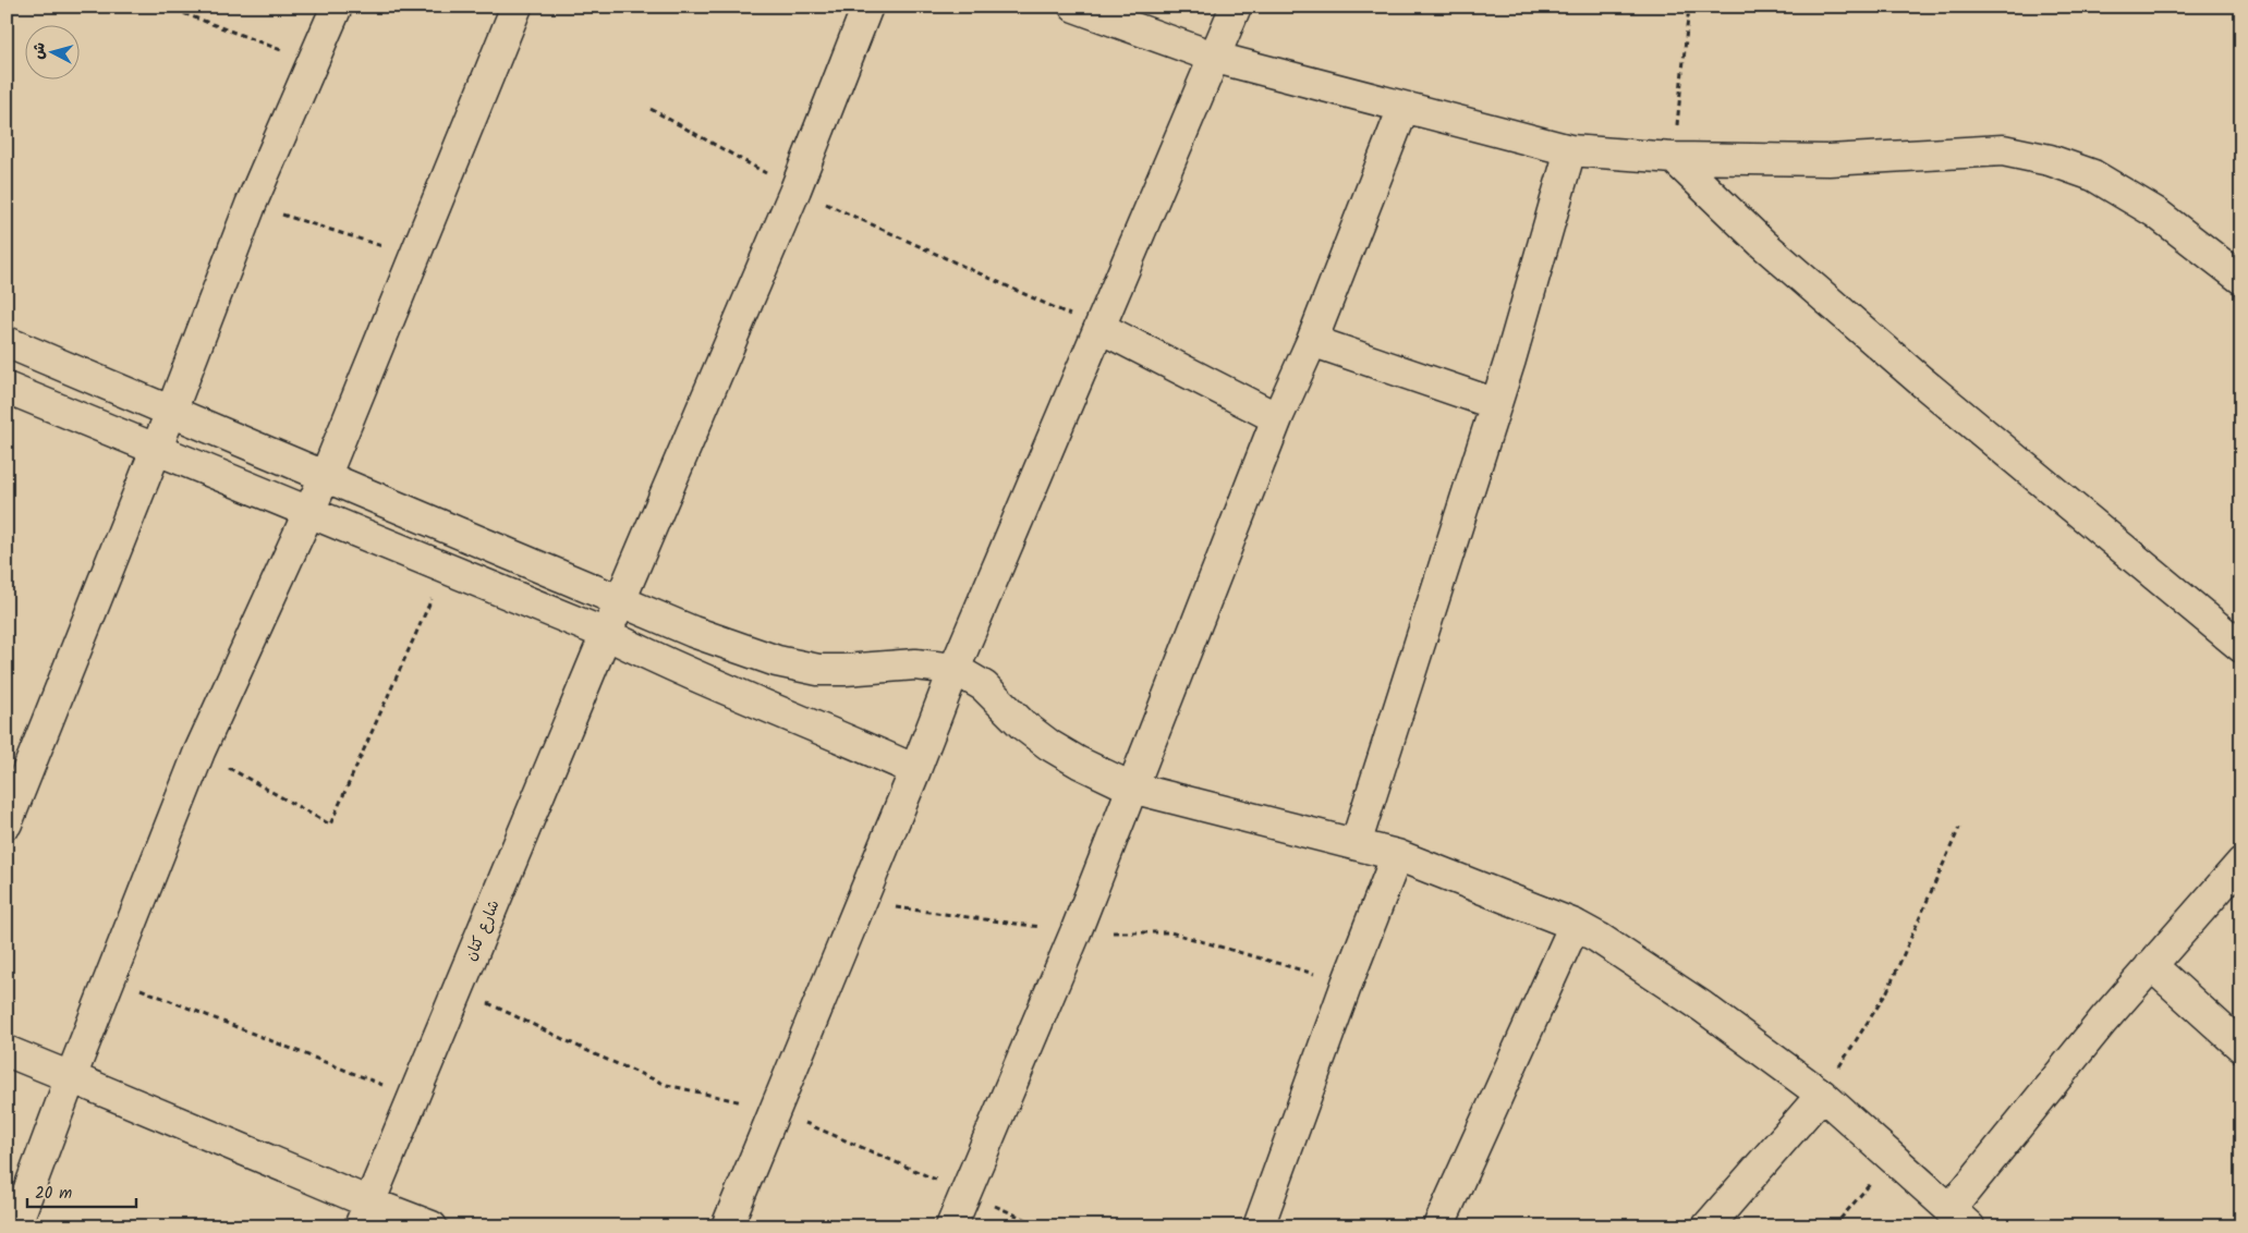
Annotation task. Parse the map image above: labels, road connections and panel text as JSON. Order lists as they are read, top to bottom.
{
  "streets": {
    "street": ["شارع كتان"]
  },
  "scale_bar": "20 m",
  "north": "left"
}
